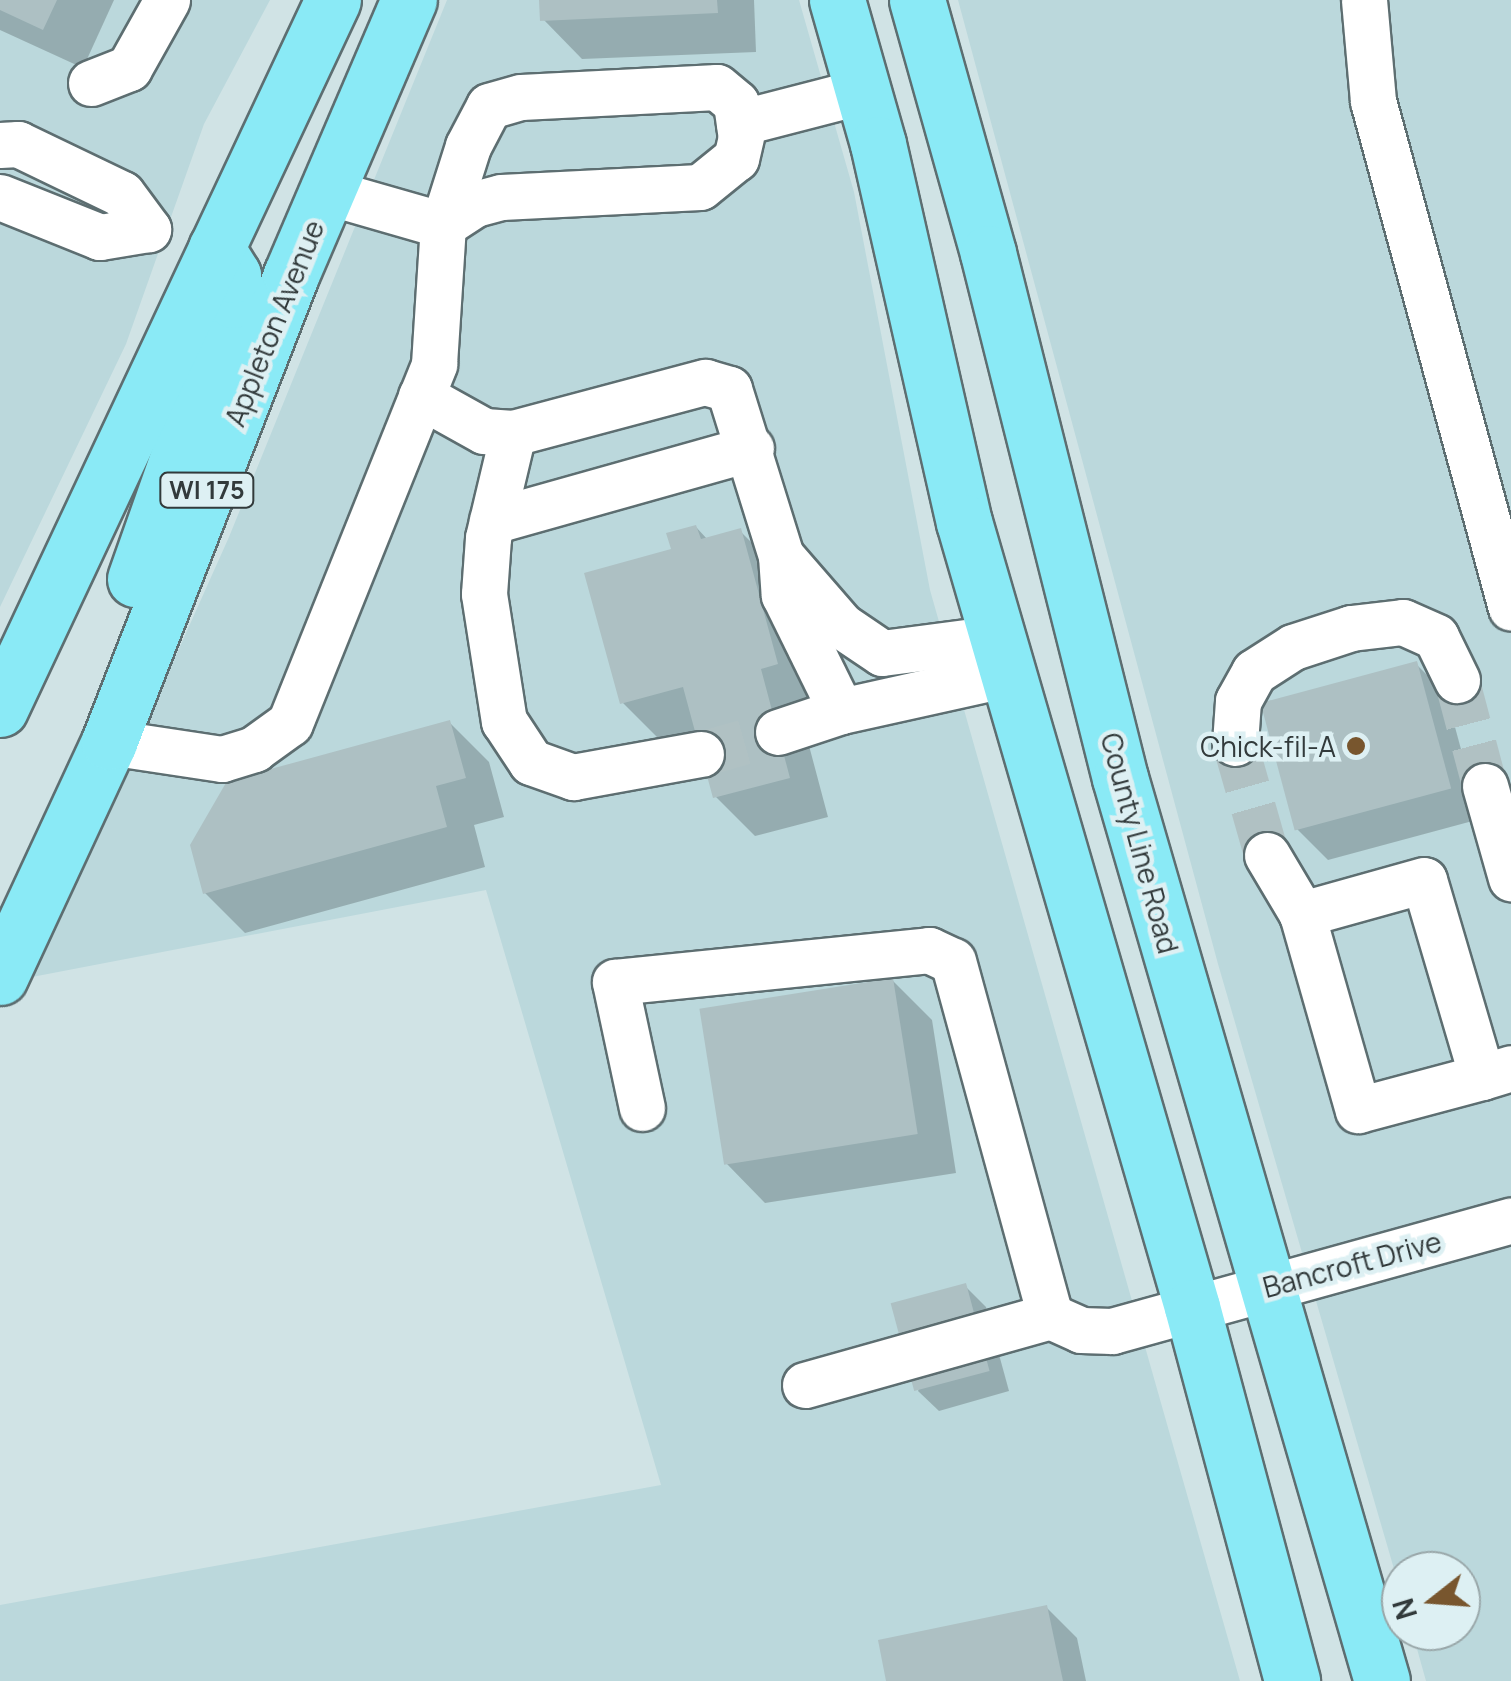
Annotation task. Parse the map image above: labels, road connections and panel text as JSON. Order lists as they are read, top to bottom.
{
  "streets": {
    "main road": ["Appleton Avenue", "WI 175", "County Line Road"],
    "street": ["Bancroft Drive"]
  },
  "crossings": [
    ["County Line Road", "Bancroft Drive"]
  ],
  "places": ["Chick-fil-A"],
  "north": "left"
}
